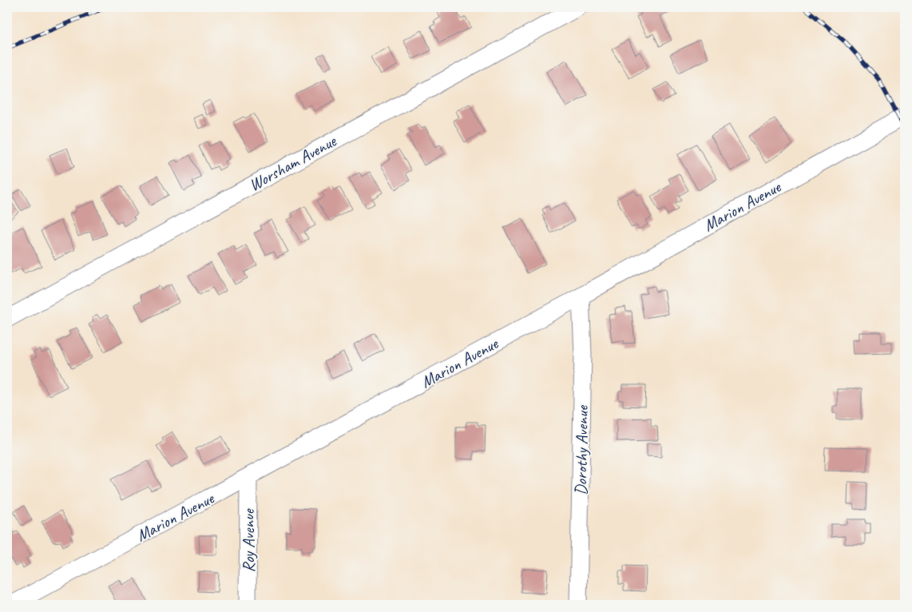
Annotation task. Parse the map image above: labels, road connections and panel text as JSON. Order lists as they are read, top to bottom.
{
  "streets": {
    "street": [
      "Worsham Avenue",
      "Marion Avenue",
      "Dorothy Avenue",
      "Roy Avenue"
    ]
  },
  "crossings": [
    ["Marion Avenue", "Dorothy Avenue"],
    ["Marion Avenue", "Roy Avenue"]
  ]
}
